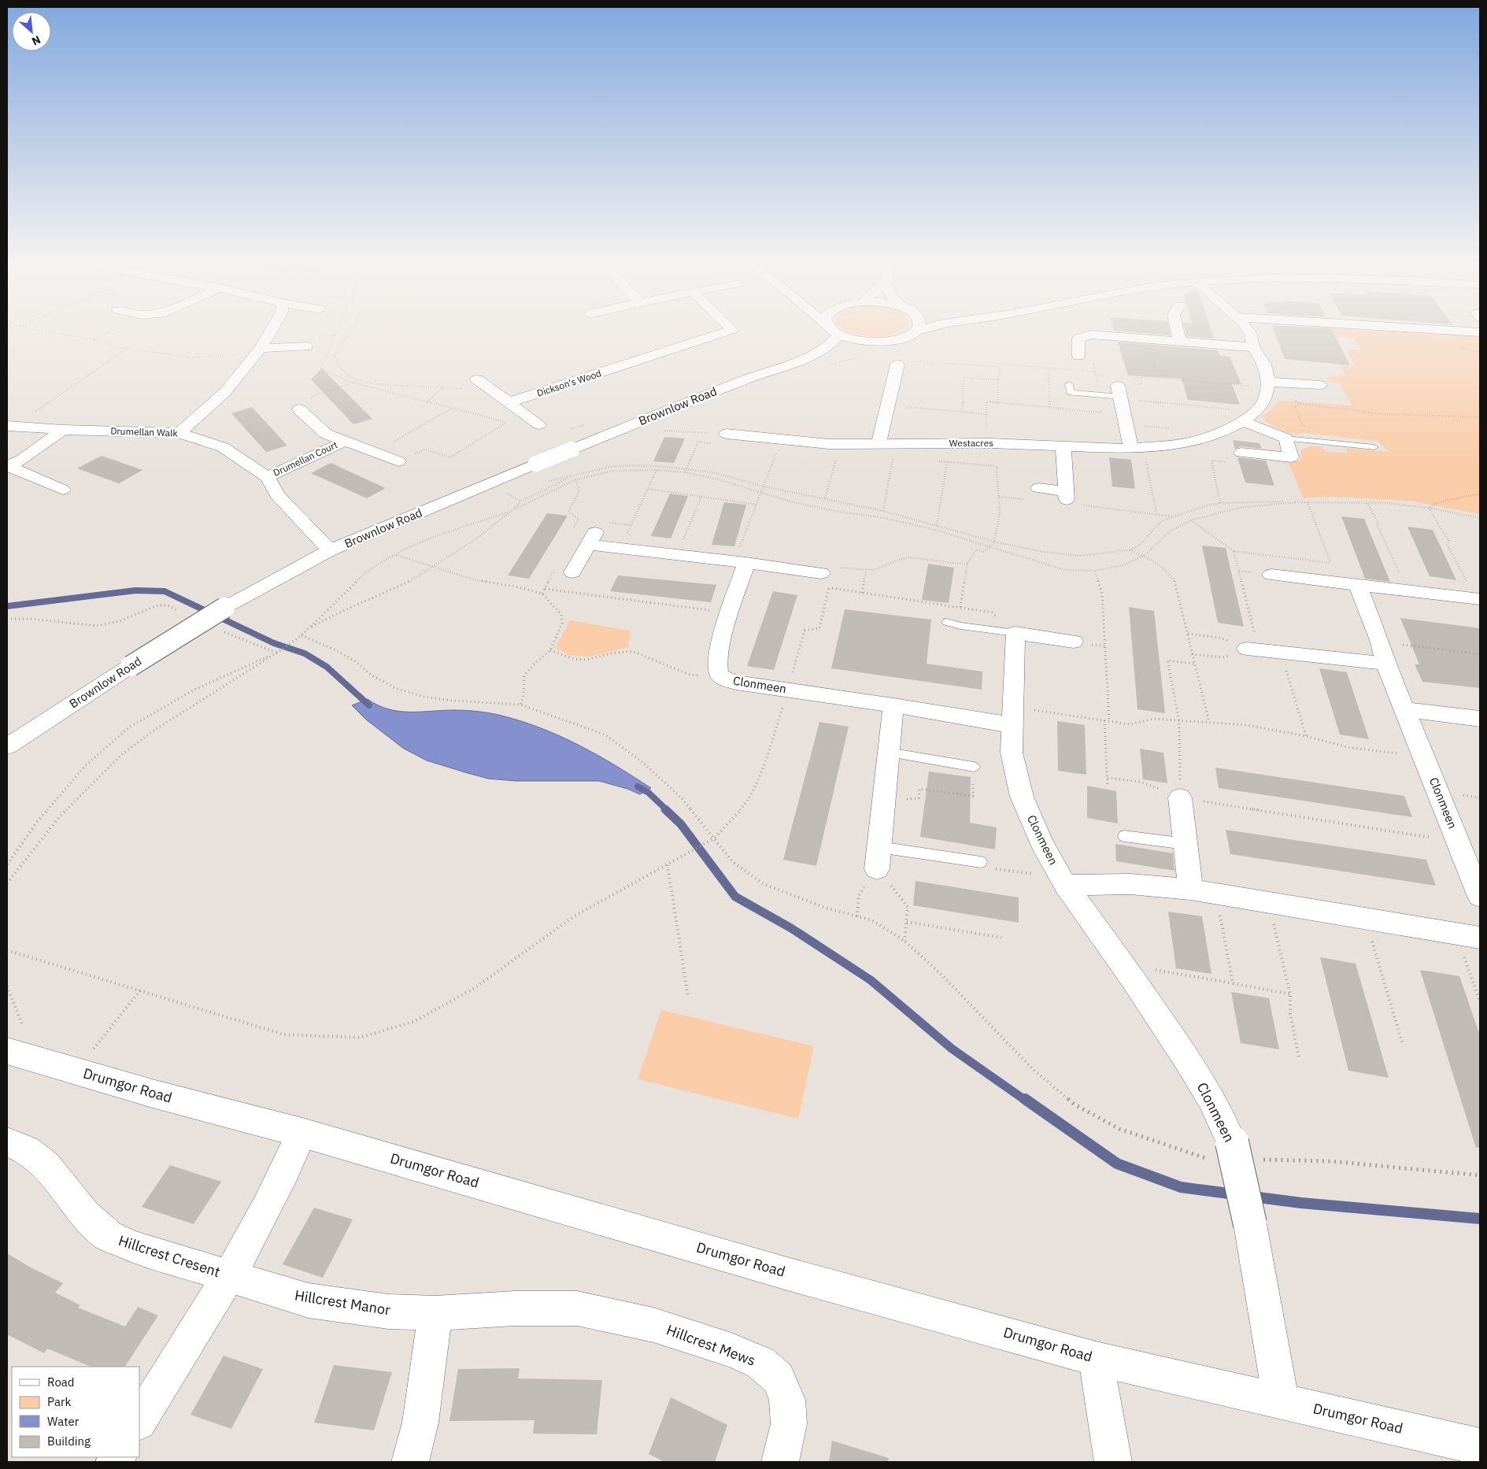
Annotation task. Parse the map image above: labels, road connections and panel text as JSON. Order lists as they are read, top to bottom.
{
  "streets": {
    "street": [
      "Dickson's Wood",
      "Brownlow Road",
      "Drumellan Walk",
      "Westacres",
      "Drumellan Court",
      "Clonmeen",
      "Drumgor Road",
      "Hillcrest Cresent",
      "Hillcrest Manor",
      "Hillcrest Mews"
    ]
  },
  "crossings": [
    ["Brownlow Road", "Drumellan Walk"],
    ["Drumellan Walk", "Drumellan Court"],
    ["Clonmeen", "Drumgor Road"],
    ["Hillcrest Cresent", "Hillcrest Manor"],
    ["Hillcrest Manor", "Hillcrest Mews"]
  ],
  "legend": [
    "Road",
    "Park",
    "Water",
    "Building"
  ],
  "north": "bottom right"
}
